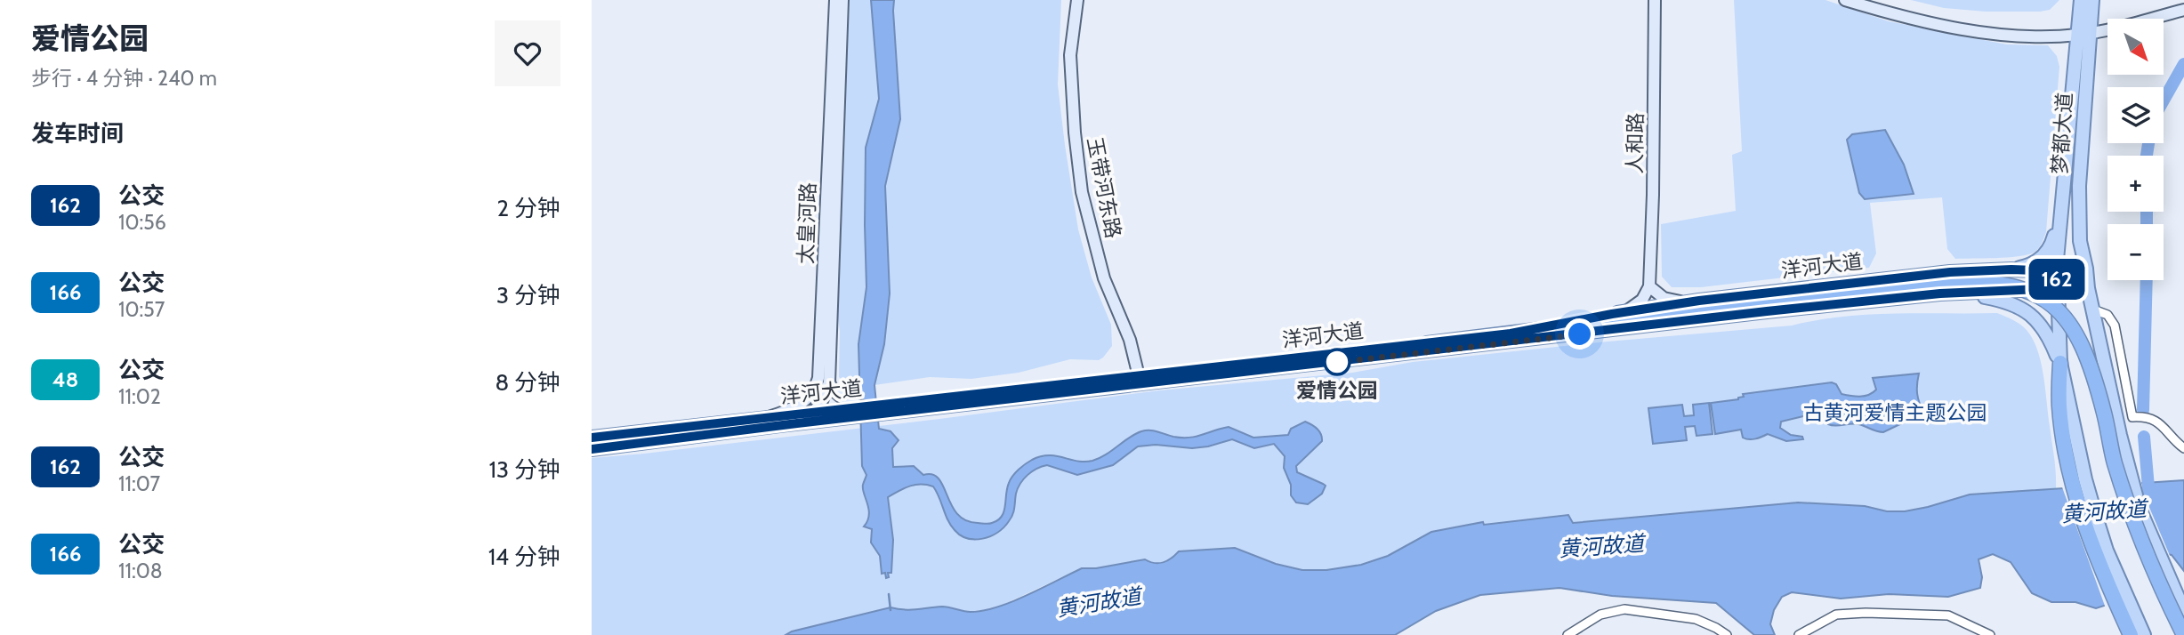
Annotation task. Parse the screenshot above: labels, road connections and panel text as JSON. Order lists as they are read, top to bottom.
{
  "streets": {
    "main road": ["梦都大道", "洋河大道"],
    "street": ["人和路", "玉带河东路", "太皇河路"]
  },
  "crossings": [
    ["梦都大道", "洋河大道"],
    ["玉带河东路", "洋河大道"],
    ["太皇河路", "洋河大道"]
  ],
  "water": ["黄河故道"],
  "parks": ["古黄河爱情主题公园"],
  "places": ["爱情公园"],
  "lines": ["bus line 162"],
  "north": "bottom right",
  "page": {
    "heading": [
      ["爱情公园", "步行 · 4 分钟 · 240 m"],
      "发车时间"
    ],
    "on_map": "162",
    "map_buttons": ["+", "−"],
    "list": [
      {
        "mark": "162",
        "name": "公交",
        "note": "10:56",
        "value": "2 分钟"
      },
      {
        "mark": "166",
        "name": "公交",
        "note": "10:57",
        "value": "3 分钟"
      },
      {
        "mark": "48",
        "name": "公交",
        "note": "11:02",
        "value": "8 分钟"
      },
      {
        "mark": "162",
        "name": "公交",
        "note": "11:07",
        "value": "13 分钟"
      },
      {
        "mark": "166",
        "name": "公交",
        "note": "11:08",
        "value": "14 分钟"
      }
    ]
  }
}
